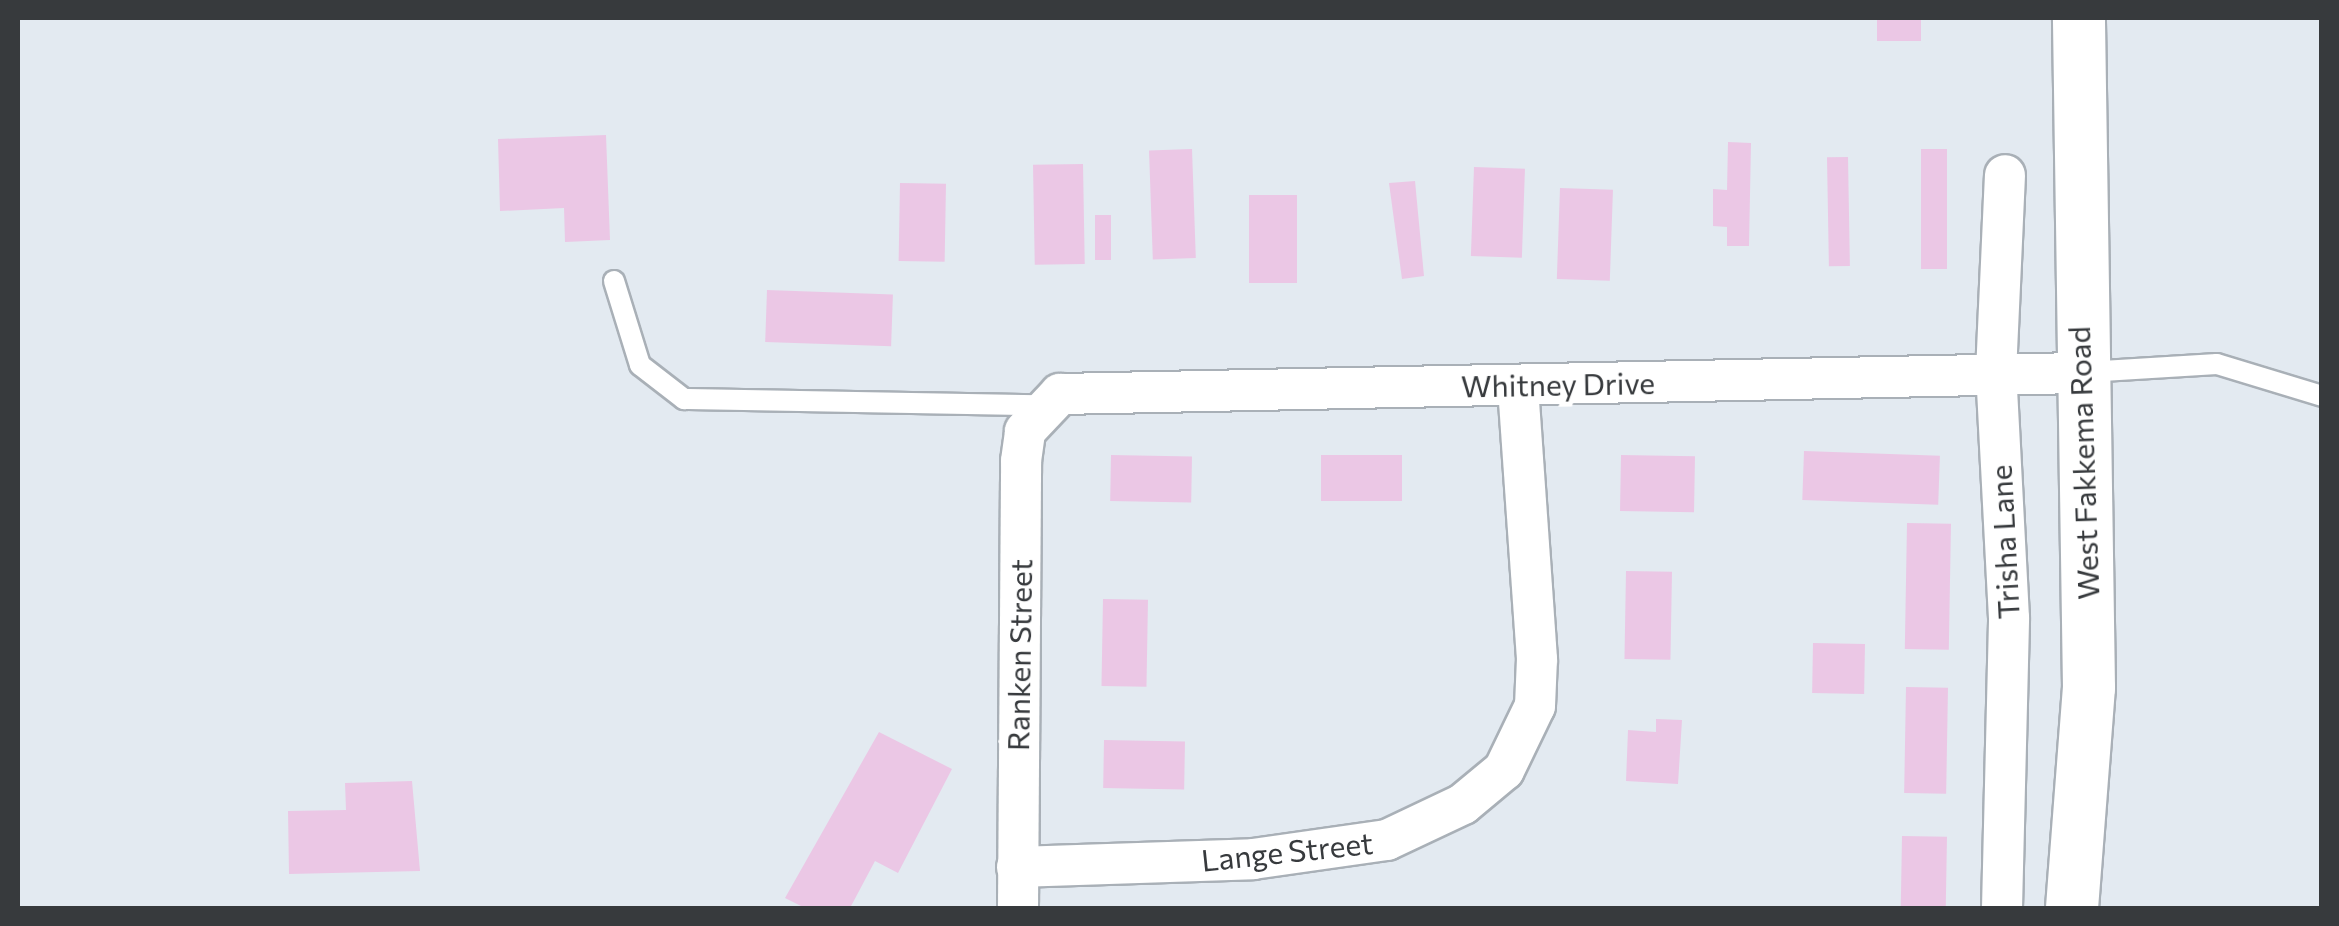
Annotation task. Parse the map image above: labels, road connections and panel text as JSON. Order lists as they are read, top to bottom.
{
  "streets": {
    "street": [
      "Whitney Drive",
      "West Fakkema Road",
      "Trisha Lane",
      "Ranken Street",
      "Lange Street"
    ]
  },
  "crossings": [
    ["Whitney Drive", "West Fakkema Road"],
    ["Whitney Drive", "Trisha Lane"],
    ["Whitney Drive", "Ranken Street"],
    ["Whitney Drive", "Lange Street"],
    ["Ranken Street", "Lange Street"]
  ]
}
